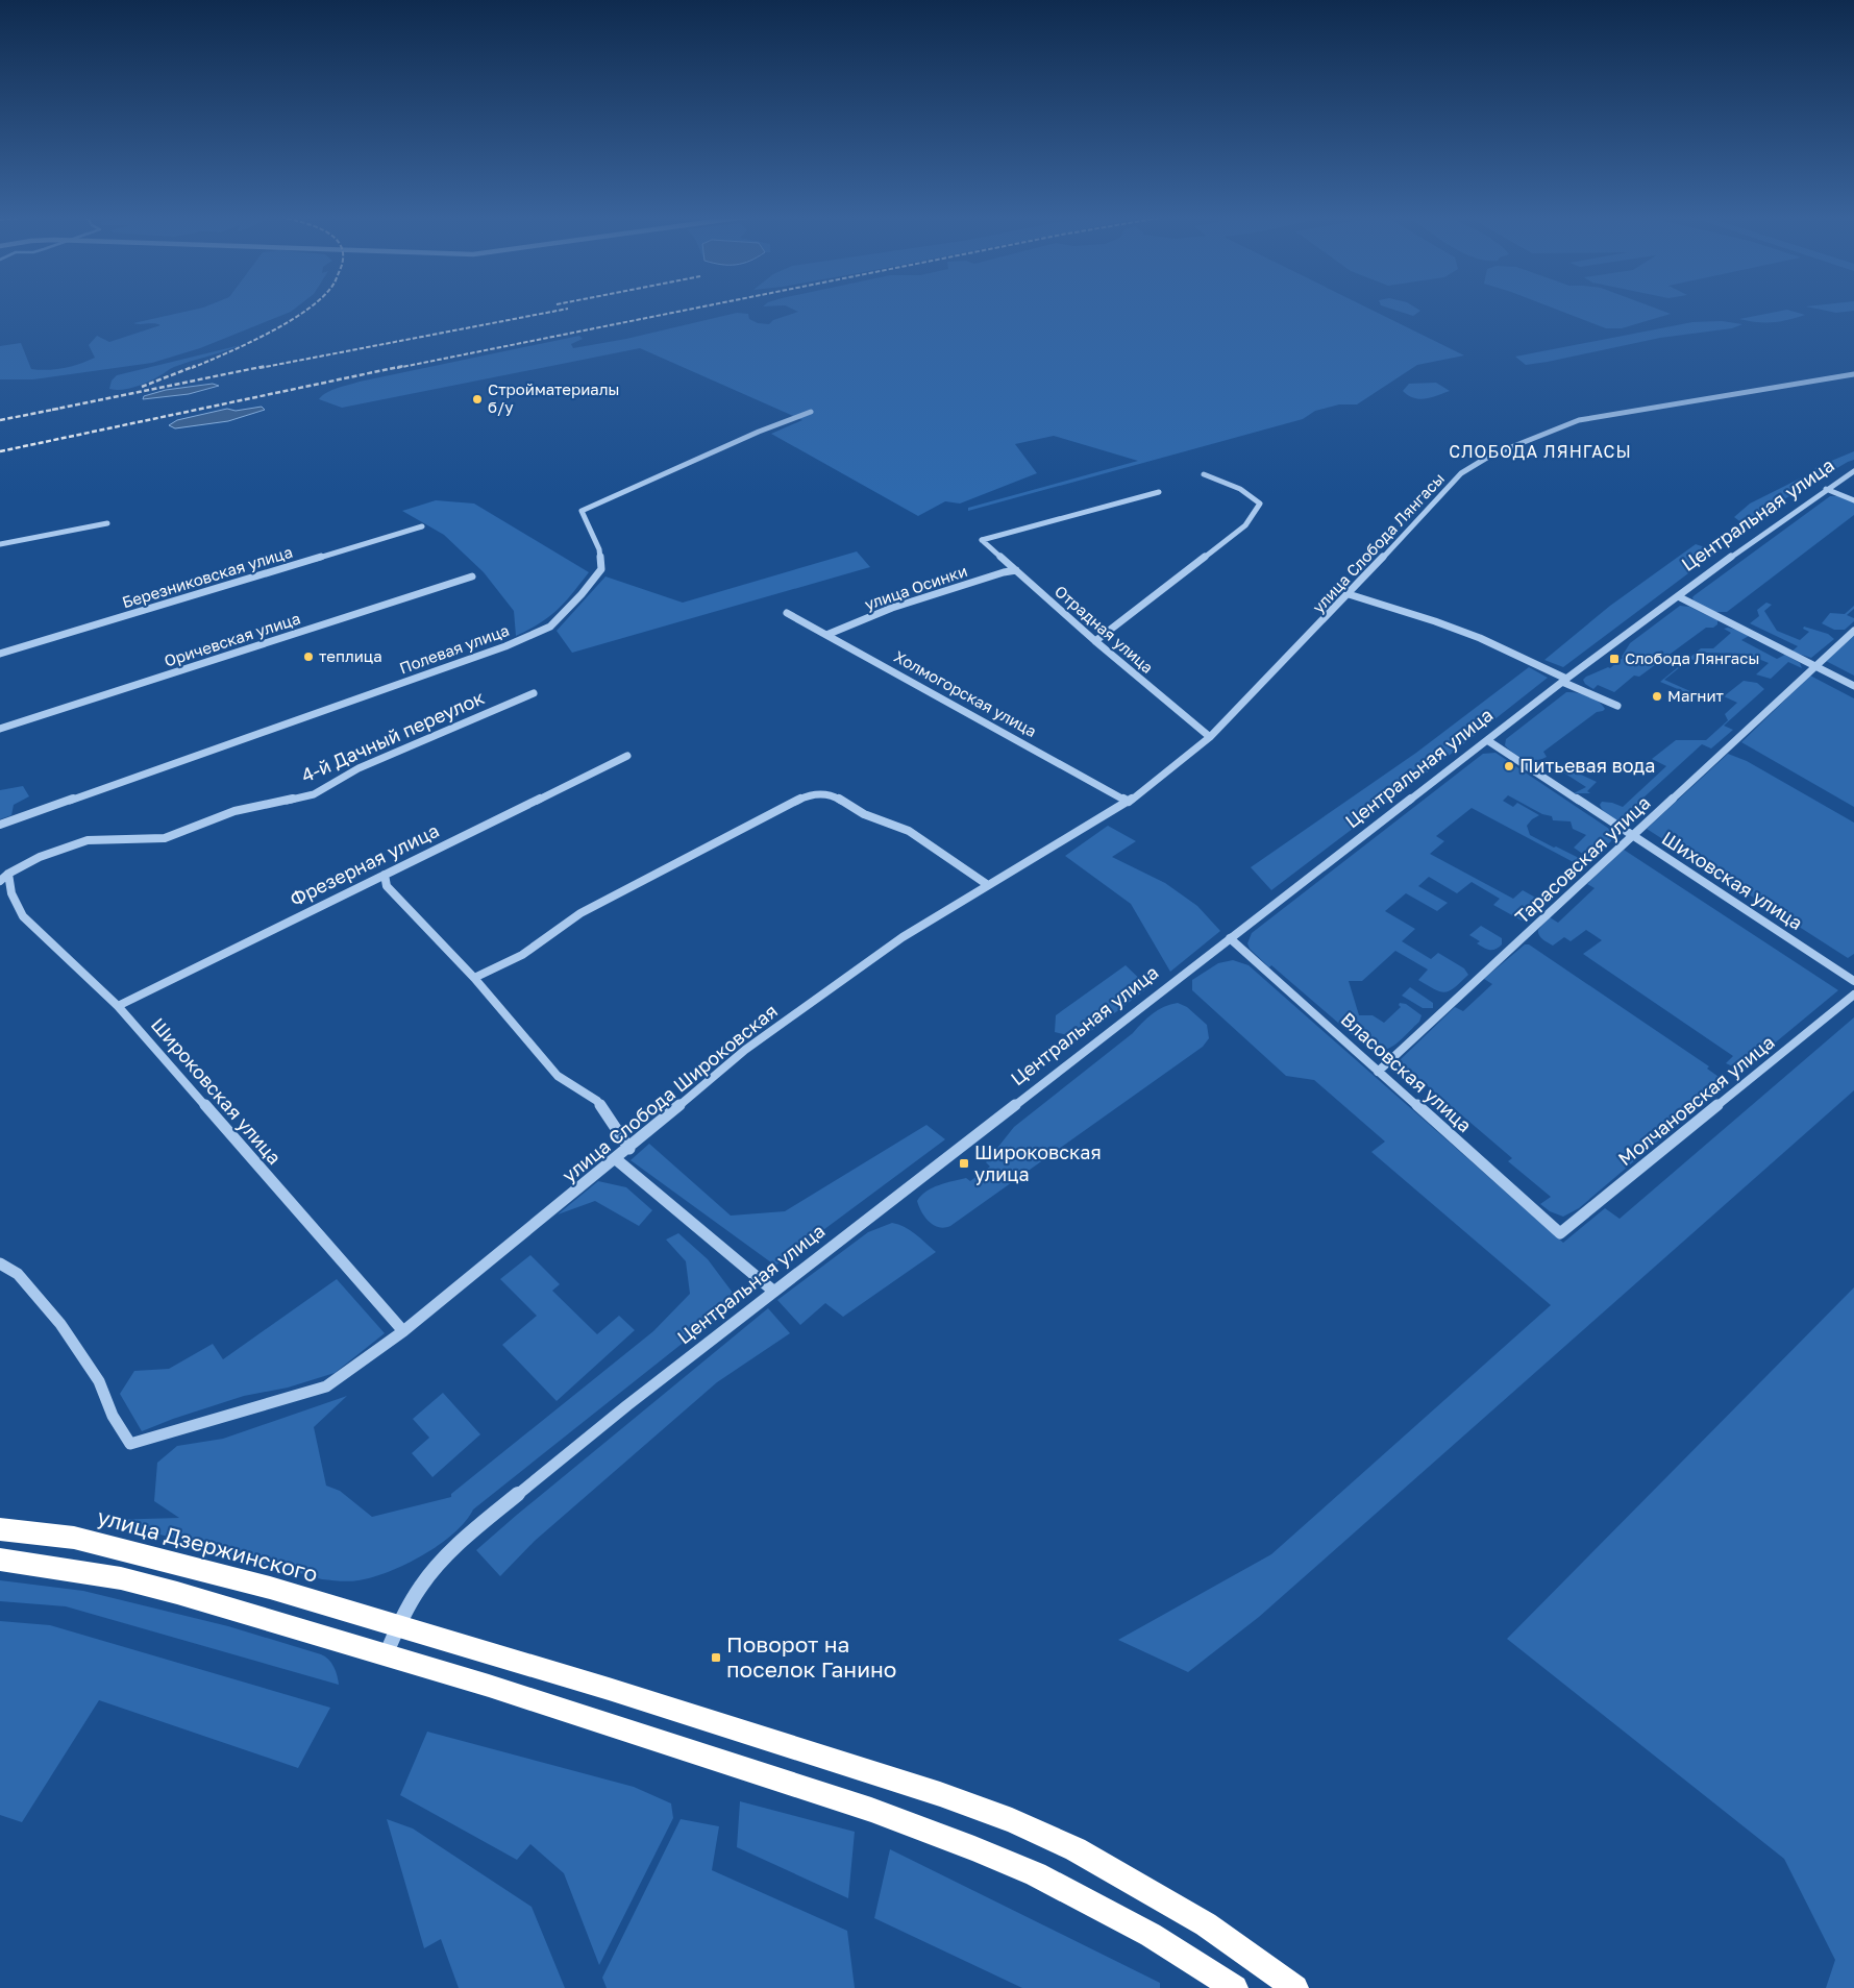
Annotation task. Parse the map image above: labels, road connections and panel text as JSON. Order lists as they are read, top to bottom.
{
  "streets": {
    "highway": ["улица Дзержинского"],
    "street": [
      "Центральная улица",
      "улица Слобода Лянгасы",
      "Березниковская улица",
      "улица Осинки",
      "Отрадная улица",
      "Оричевская улица",
      "Полевая улица",
      "Холмогорская улица",
      "4-й Дачный переулок",
      "Тарасовская улица",
      "Фрезерная улица",
      "Шиховская улица",
      "Власовская улица",
      "Широковская улица",
      "улица Слобода Широковская",
      "Молчановская улица"
    ]
  },
  "crossings": [
    ["Центральная улица", "Шиховская улица"],
    ["Центральная улица", "Власовская улица"],
    ["Центральная улица", "улица Дзержинского"],
    ["улица Слобода Лянгасы", "Отрадная улица"],
    ["улица Слобода Лянгасы", "Холмогорская улица"],
    ["улица Слобода Лянгасы", "улица Слобода Широковская"],
    ["улица Осинки", "Отрадная улица"],
    ["улица Осинки", "Холмогорская улица"],
    ["4-й Дачный переулок", "Широковская улица"],
    ["Тарасовская улица", "Шиховская улица"],
    ["Тарасовская улица", "Власовская улица"],
    ["Фрезерная улица", "Широковская улица"],
    ["Власовская улица", "Молчановская улица"],
    ["Широковская улица", "улица Слобода Широковская"]
  ],
  "districts": ["СЛОБОДА ЛЯНГАСЫ"],
  "places": {
    "other": [
      "Стройматериалы б/у",
      "теплица",
      "Магнит",
      "Питьевая вода"
    ],
    "transit": ["Слобода Лянгасы", "Широковская улица", "Поворот на поселок Ганино"]
  }
}
